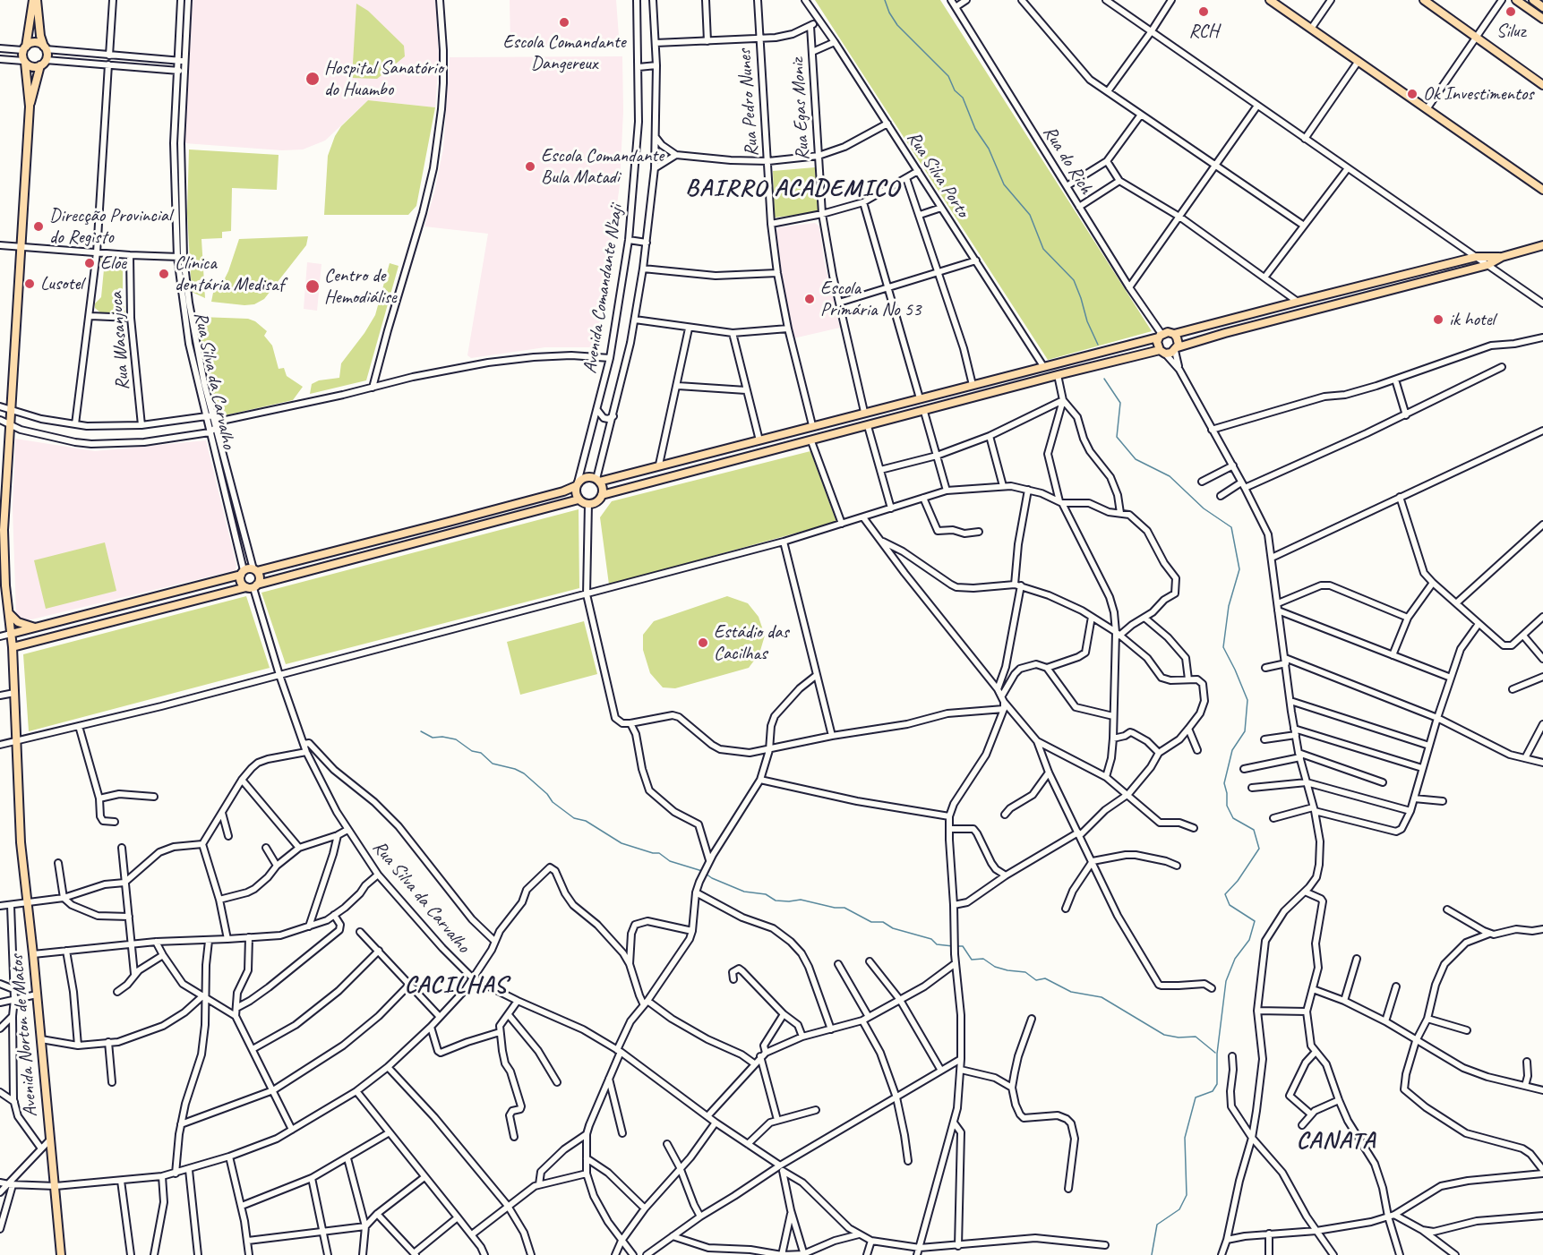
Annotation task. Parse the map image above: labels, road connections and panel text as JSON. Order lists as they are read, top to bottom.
{
  "streets": {
    "main road": ["Avenida Norton de Matos"],
    "street": [
      "Rua Pedro Nunes",
      "Rua Egas Moniz",
      "Rua do Rich",
      "Rua Silva Porto",
      "Avenida Comandante N'zaji",
      "Rua Wasanjuca",
      "Rua Silva da Carvalho"
    ]
  },
  "districts": ["BAIRRO ACADEMICO", "CACILHAS", "CANATA"],
  "places": [
    "RCH",
    "Siluz",
    "Escola Comandante Dangereux",
    "Hospital Sanatório do Huambo",
    "Ok Investimentos",
    "Escola Comandante Bula Matadi",
    "Direcção Provincial do Registo",
    "Eloe",
    "Clínica dentária Medisaf",
    "Lusotel",
    "Centro de Hemodiálise",
    "Escola Primária No 53",
    "ik hotel",
    "Estádio das Cacilhas"
  ]
}
